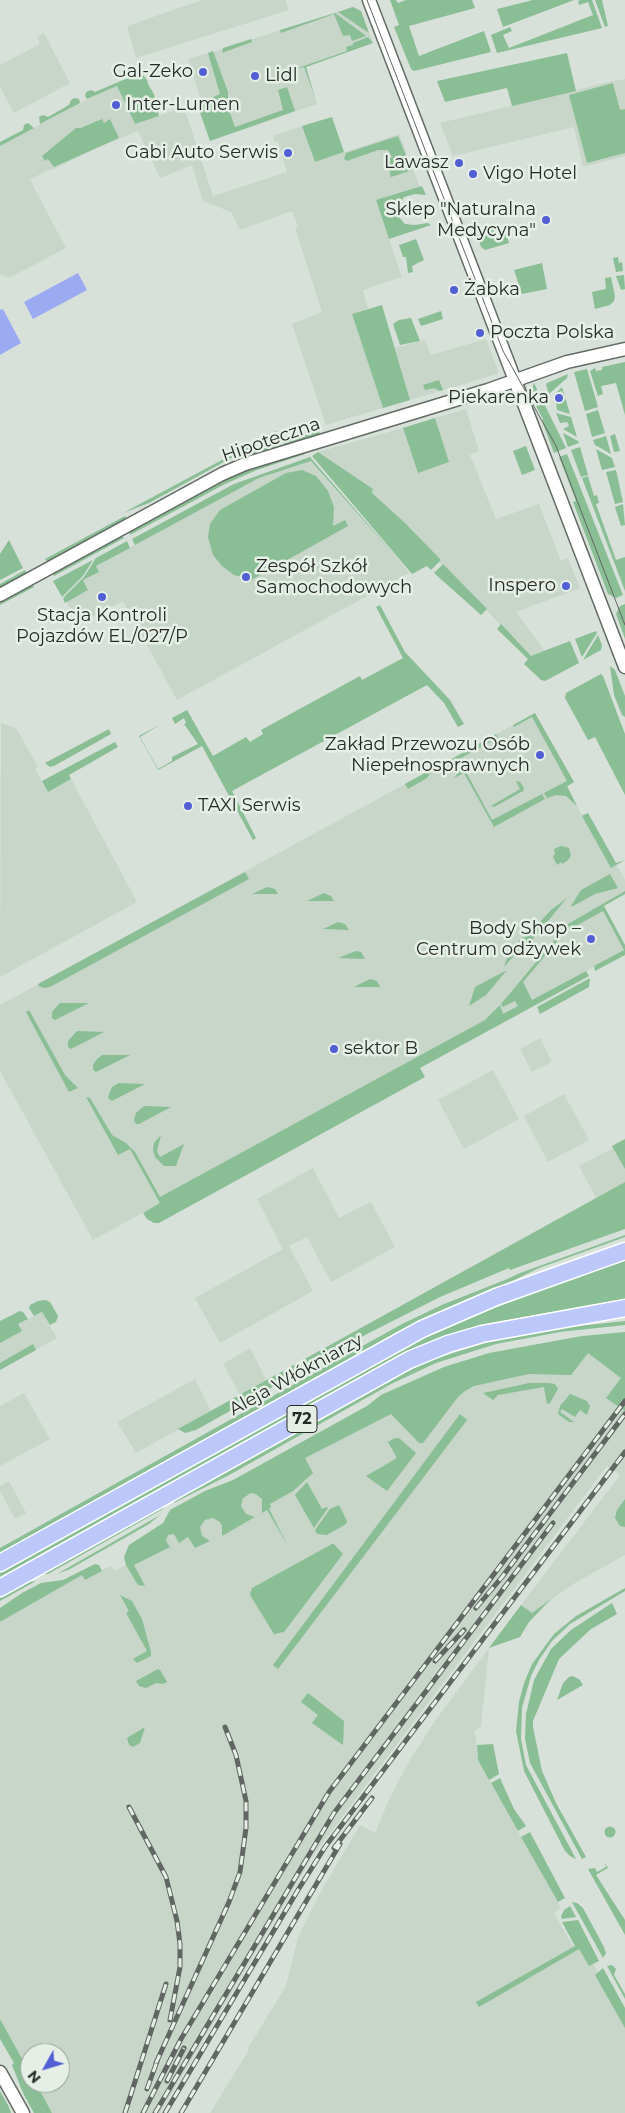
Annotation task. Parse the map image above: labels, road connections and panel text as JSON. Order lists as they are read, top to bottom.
{
  "streets": {
    "main road": ["Aleja Włókniarzy", "72"],
    "street": ["Hipoteczna"]
  },
  "places": [
    "Gal-Zeko",
    "Lidl",
    "Inter-Lumen",
    "Gabi Auto Serwis",
    "Lawasz",
    "Vigo Hotel",
    "Sklep \"Naturalna Medycyna\"",
    "Żabka",
    "Poczta Polska",
    "Piekarenka",
    "Zespół Szkół Samochodowych",
    "Inspero",
    "Stacja Kontroli Pojazdów EL/027/P",
    "Zakład Przewozu Osób Niepełnosprawnych",
    "TAXI Serwis",
    "Body Shop – Centrum odżywek",
    "sektor B"
  ],
  "north": "bottom left"
}
